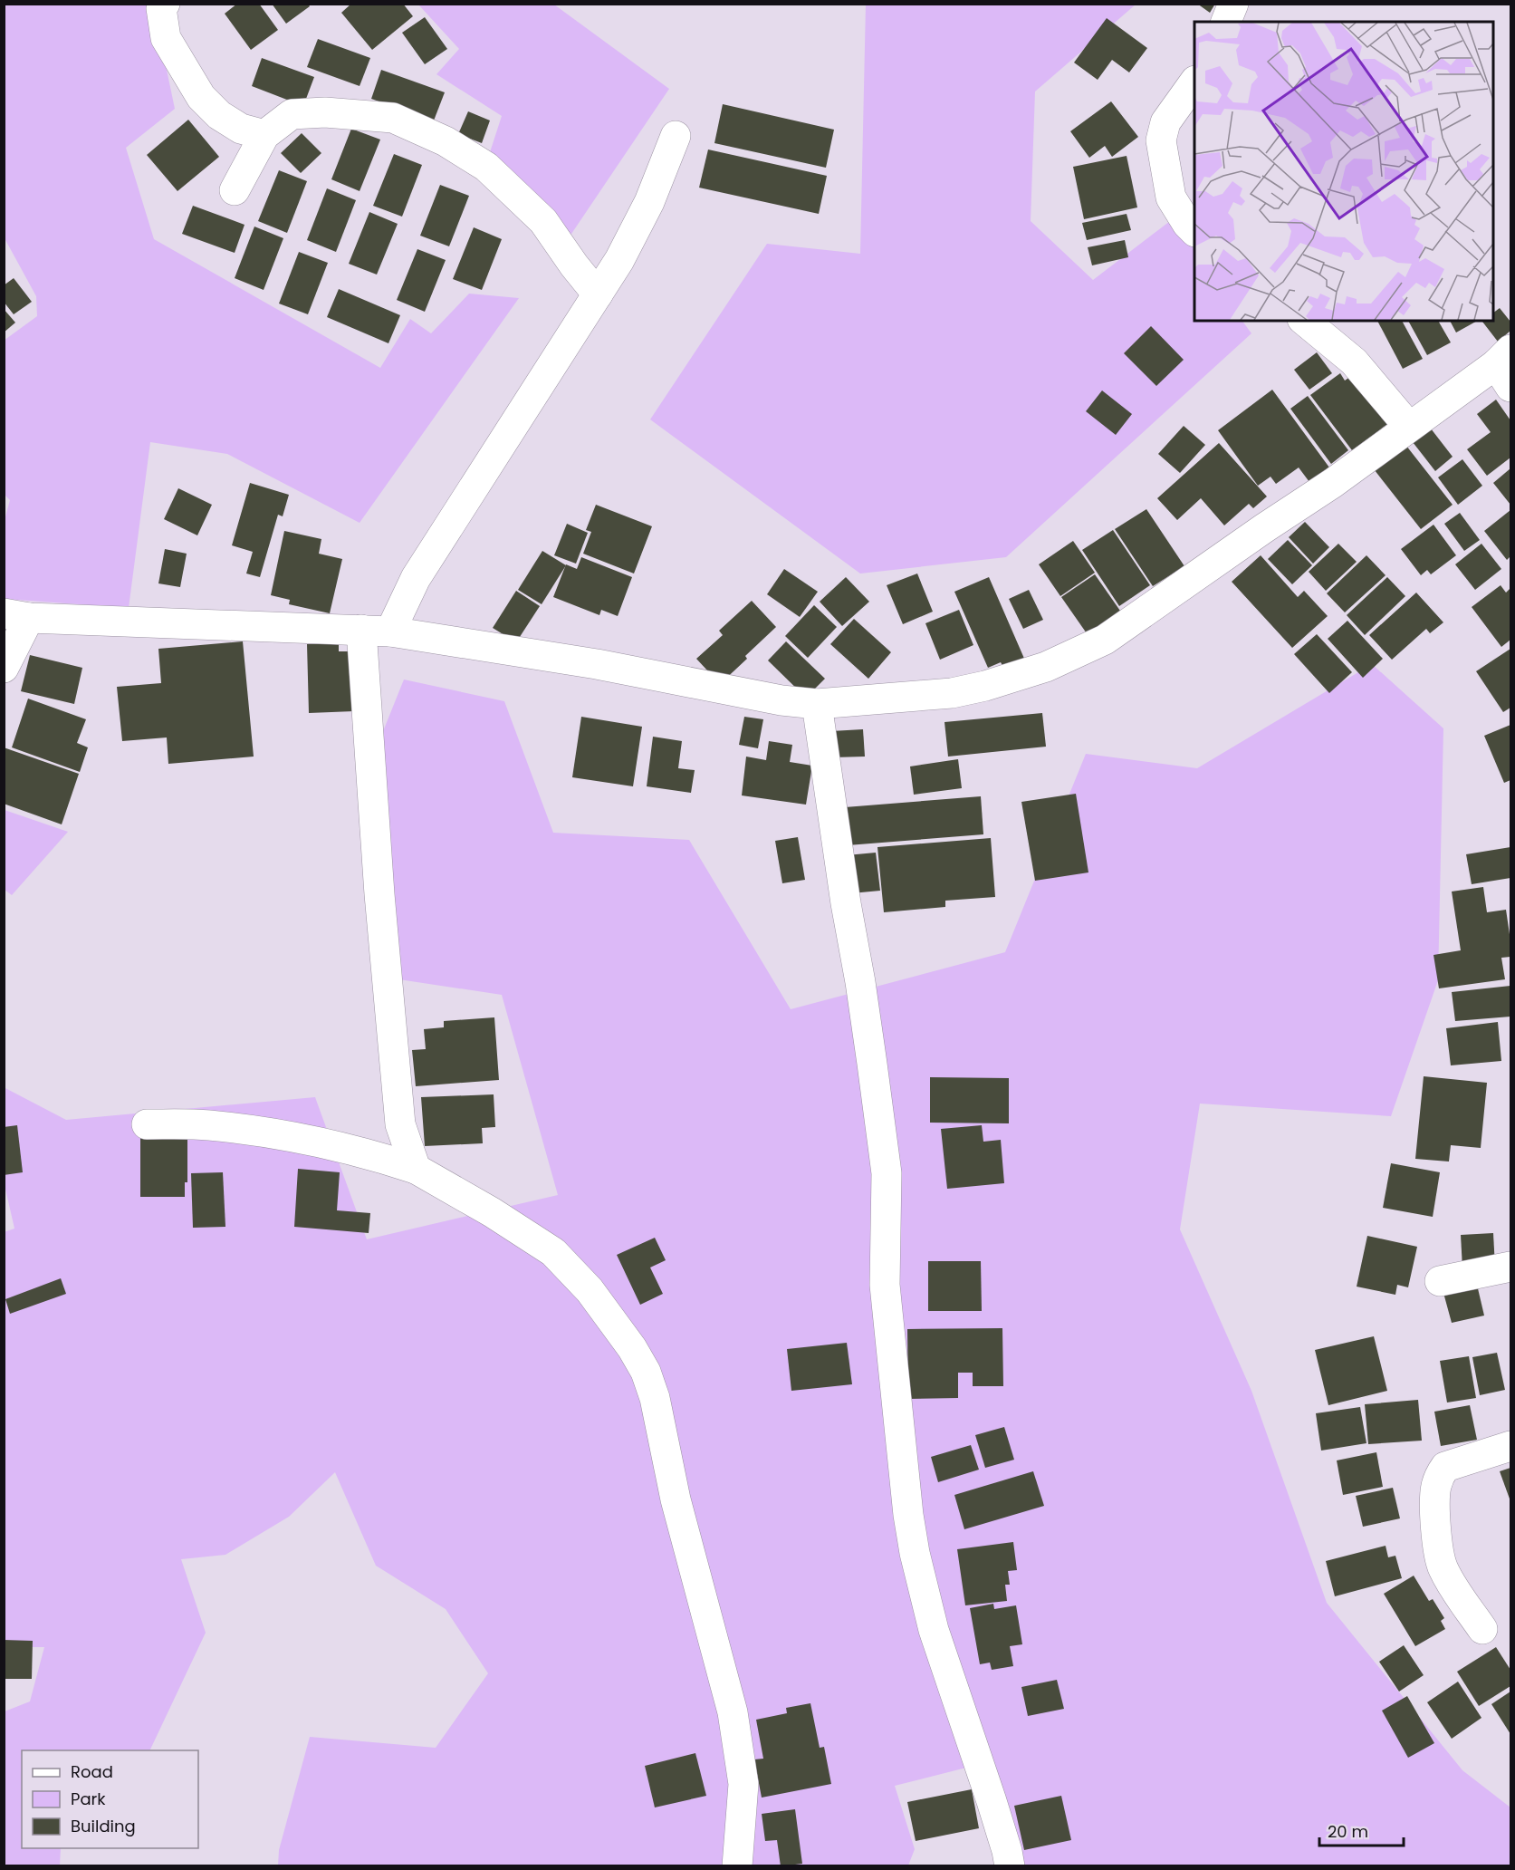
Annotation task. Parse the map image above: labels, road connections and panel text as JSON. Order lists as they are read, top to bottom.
{
  "legend": ["Road", "Park", "Building"],
  "scale_bar": "20 m"
}
